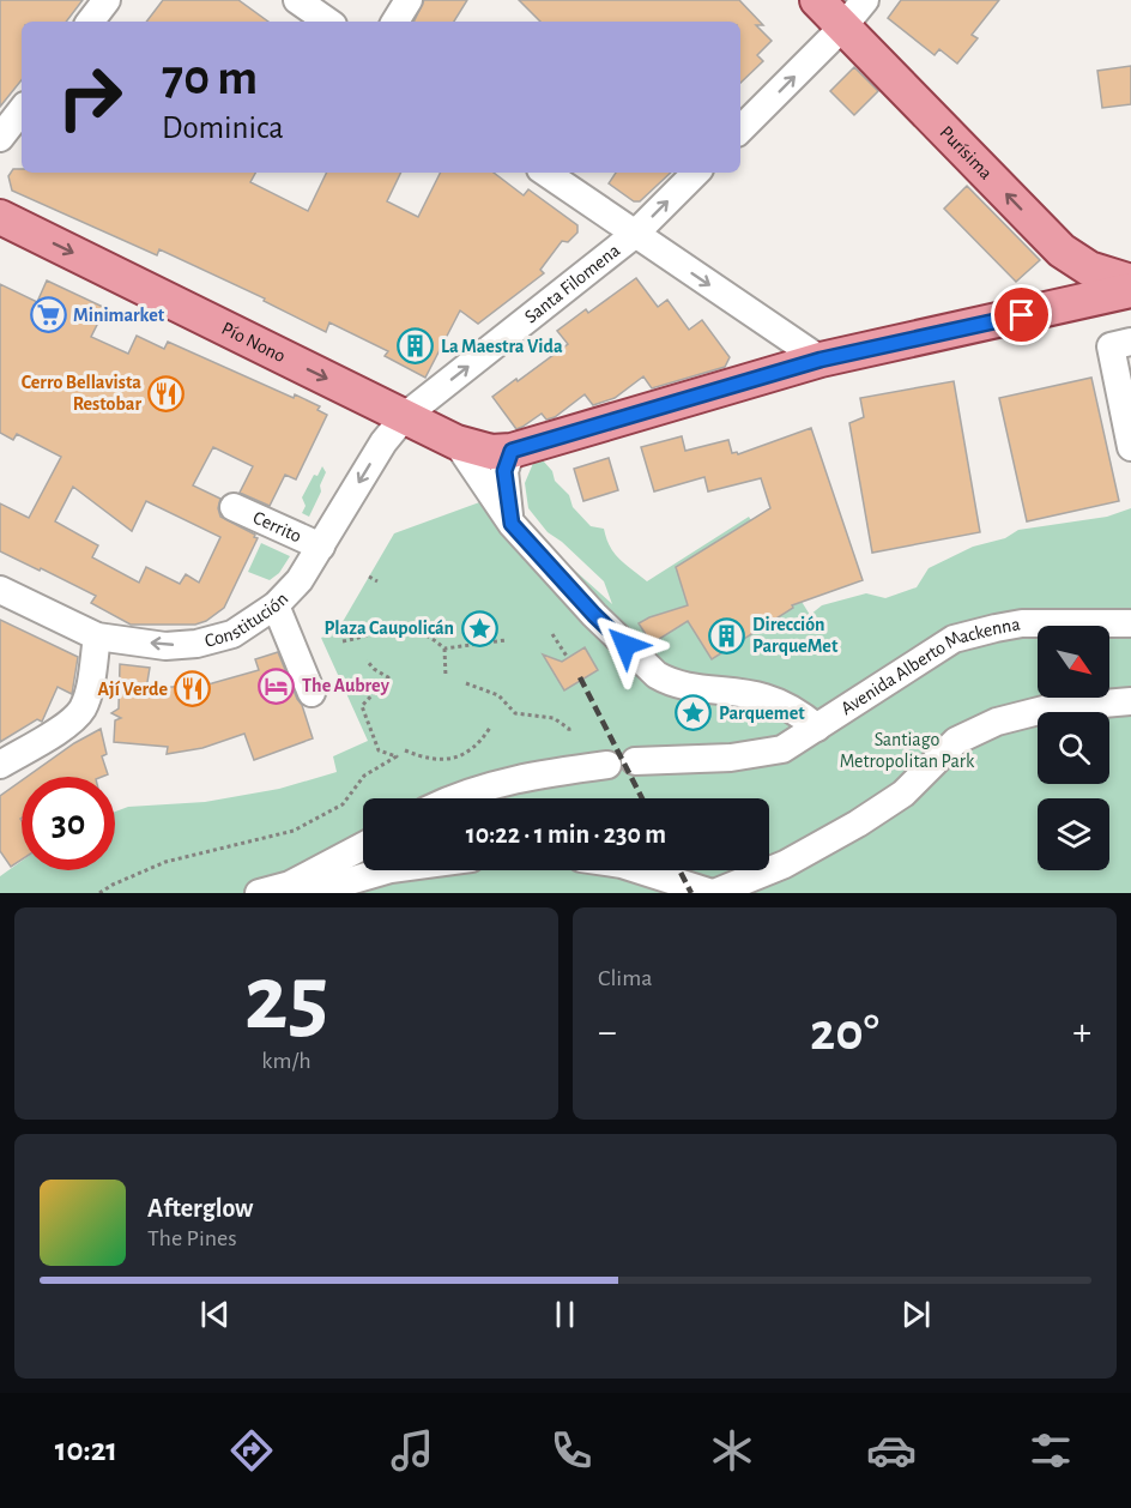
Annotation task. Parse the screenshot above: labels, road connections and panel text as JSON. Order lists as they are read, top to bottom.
{
  "streets": {
    "main road": ["Purísima", "Pío Nono"],
    "street": [
      "Santa Filomena",
      "Cerrito",
      "Constitución",
      "Avenida Alberto Mackenna"
    ]
  },
  "crossings": [
    ["Santa Filomena", "Pío Nono"],
    ["Santa Filomena", "Constitución"],
    ["Pío Nono", "Constitución"],
    ["Pío Nono", "Avenida Alberto Mackenna"],
    ["Cerrito", "Constitución"]
  ],
  "one_way": [
    "Purísima",
    "Santa Filomena",
    "Pío Nono",
    "Constitución"
  ],
  "parks": ["Santiago Metropolitan Park"],
  "places": {
    "supermarket": ["Minimarket"],
    "building": ["La Maestra Vida", "Dirección ParqueMet"],
    "restaurant": ["Cerro Bellavista Restobar", "Ají Verde"],
    "place": ["Plaza Caupolicán", "Parquemet"],
    "hotel": ["The Aubrey"]
  },
  "north": "bottom right",
  "page": {
    "turn": ["70 m", "Dominica"],
    "limit": "30",
    "trip": "10:22 · 1 min · 230 m",
    "tile": [
      ["25", "km/h"],
      "Clima"
    ],
    "heat": ["−", "20°", "+"],
    "song": ["Afterglow", "The Pines"],
    "tabs": "10:21"
  }
}
